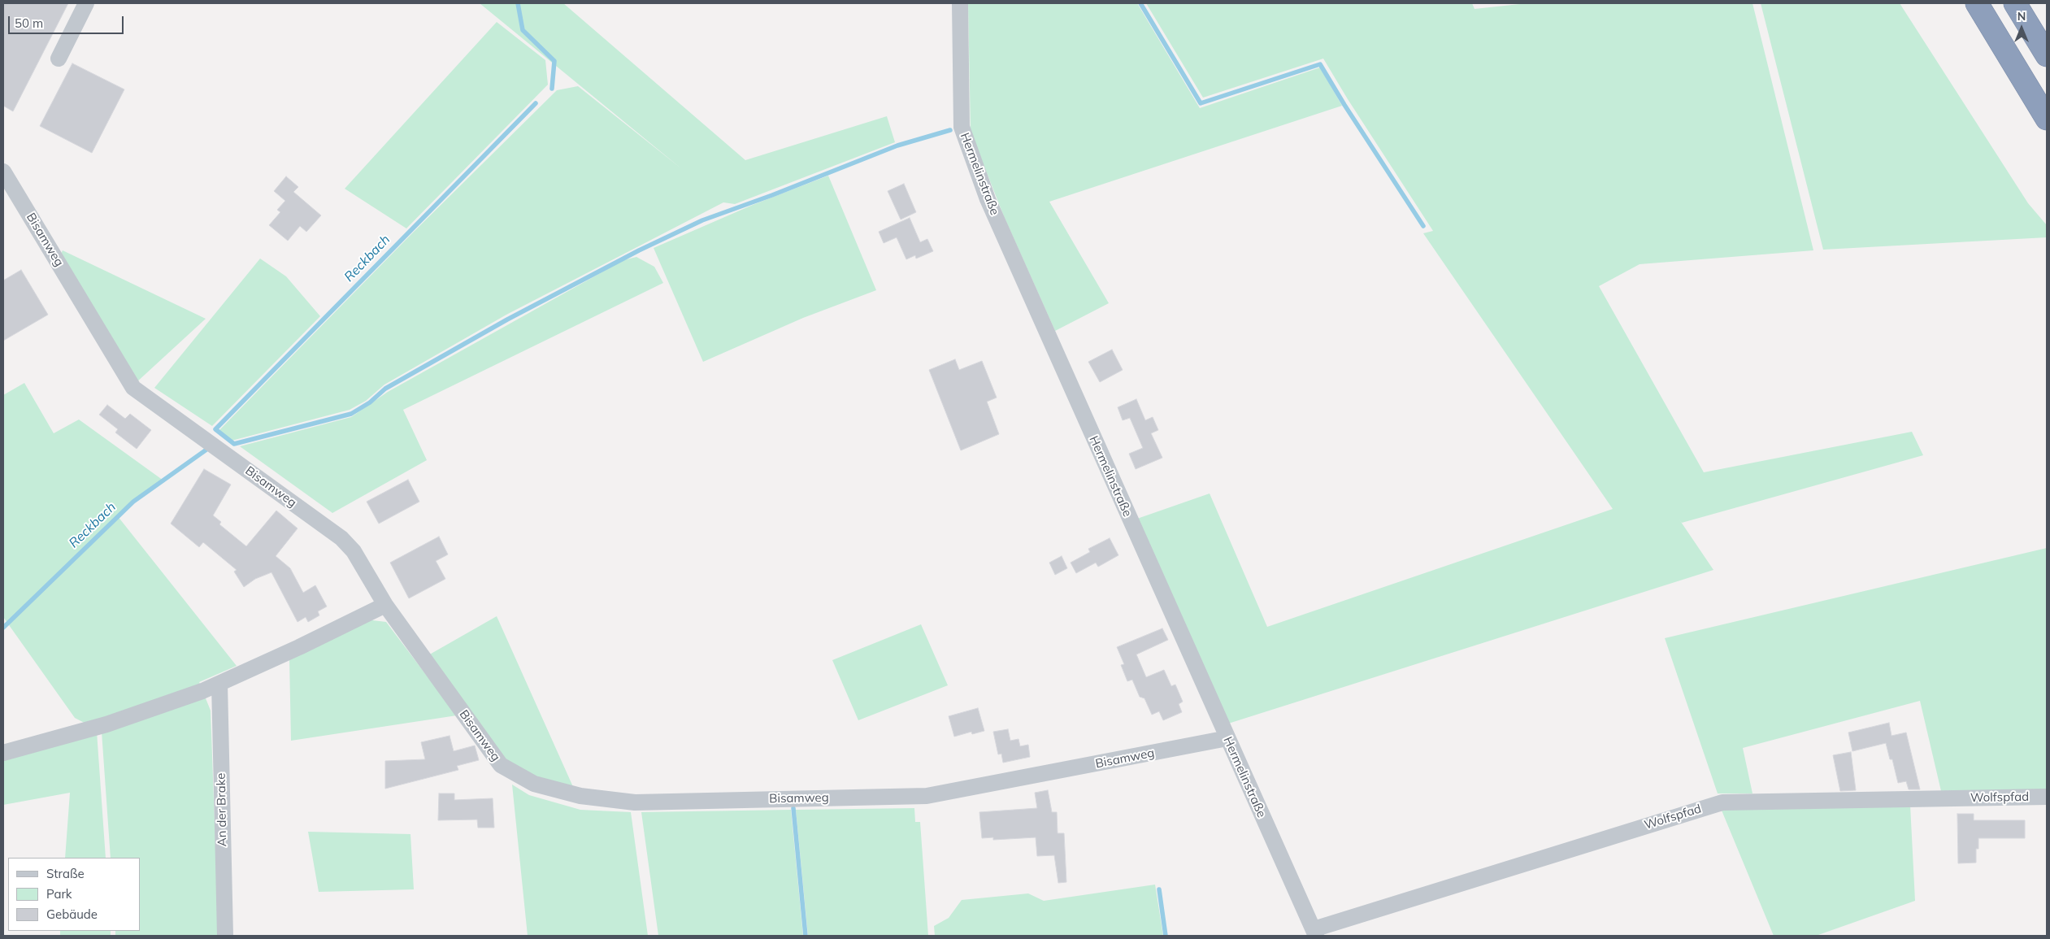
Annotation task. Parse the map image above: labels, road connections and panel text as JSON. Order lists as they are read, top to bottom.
{
  "streets": {
    "street": [
      "Hermelinstraße",
      "Bisamweg",
      "Wolfspfad",
      "An der Brake"
    ]
  },
  "crossings": [
    ["Hermelinstraße", "Bisamweg"],
    ["Hermelinstraße", "Wolfspfad"]
  ],
  "water": ["Reckbach"],
  "legend": ["Straße", "Park", "Gebäude"],
  "scale_bar": "50 m",
  "north": "top"
}
